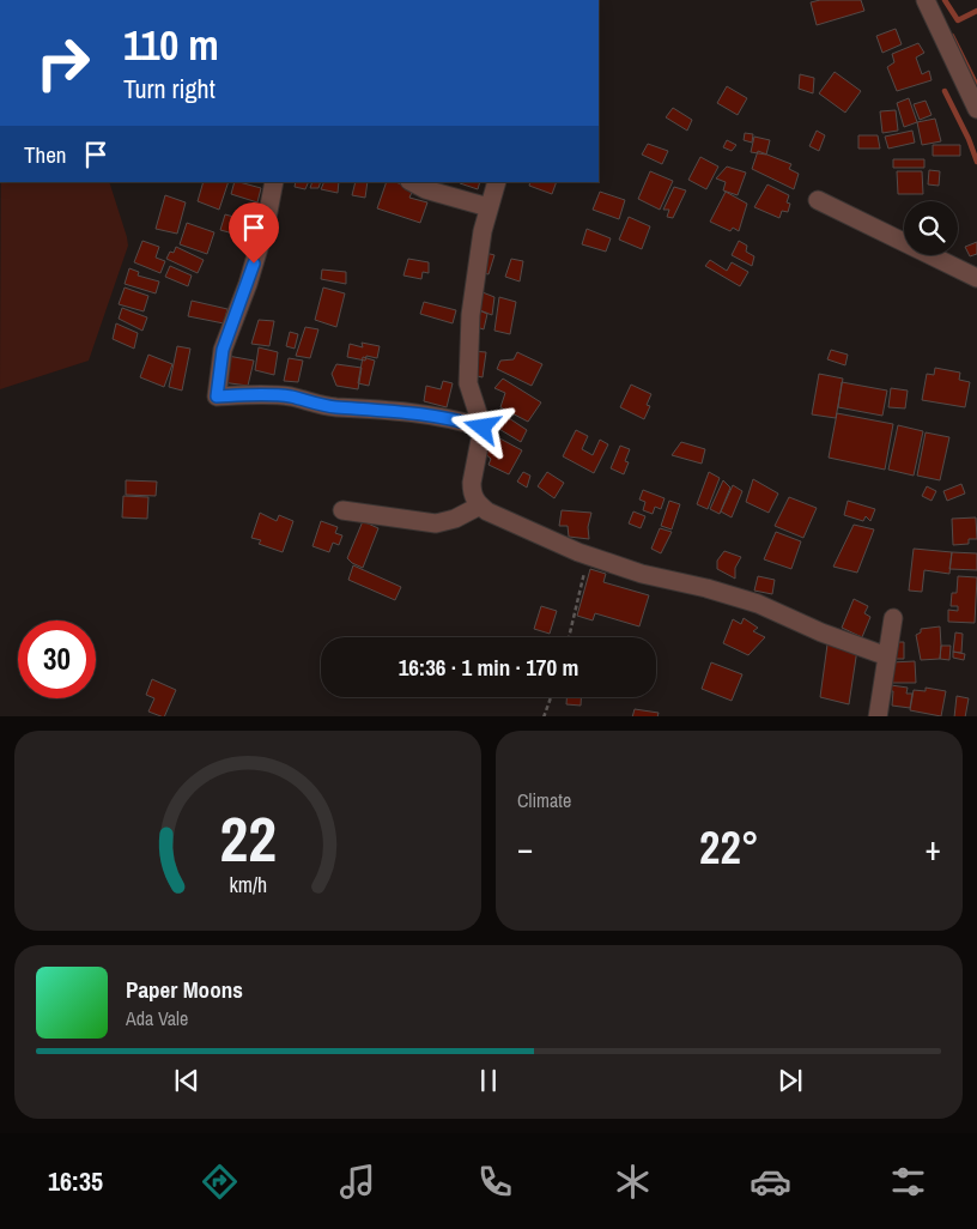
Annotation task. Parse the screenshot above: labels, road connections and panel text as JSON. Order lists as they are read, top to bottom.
{
  "page": {
    "turn": ["110 m", "Turn right"],
    "then": "Then",
    "limit": "30",
    "trip": "16:36 · 1 min · 170 m",
    "tile": "Climate",
    "heat": ["−", "22°", "+"],
    "song": ["Paper Moons", "Ada Vale"],
    "tabs": "16:35",
    "gauge": ["22", "km/h"]
  }
}
